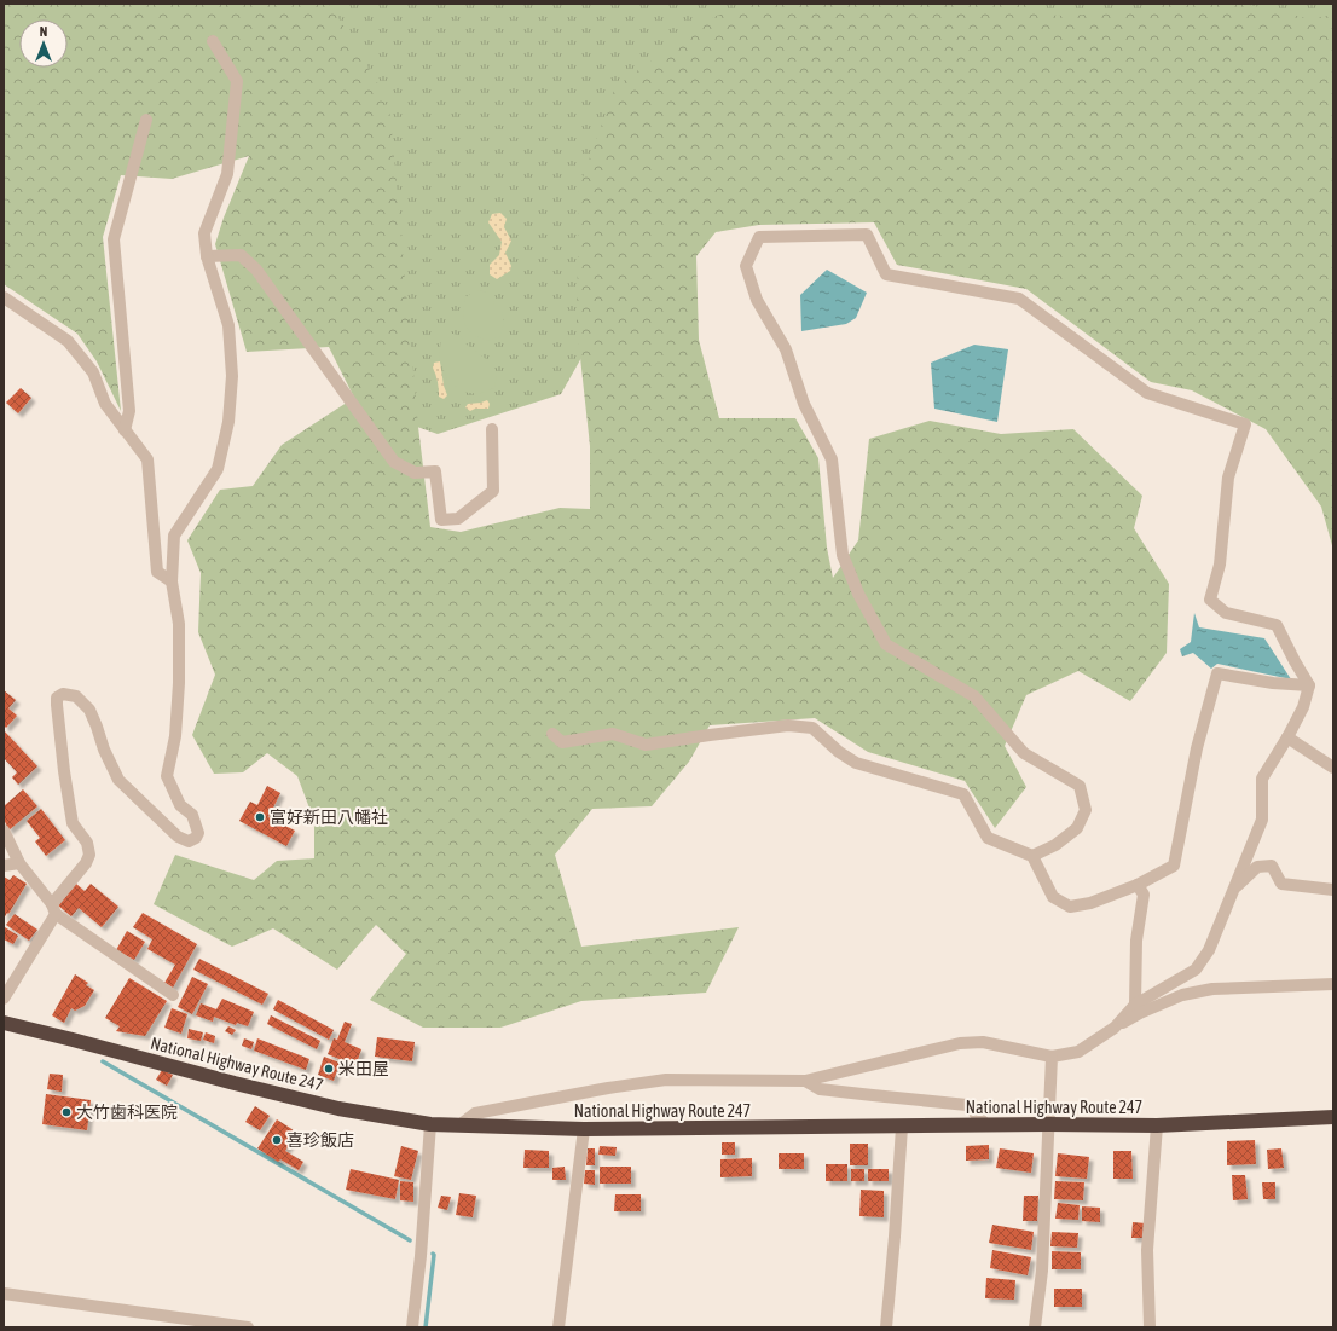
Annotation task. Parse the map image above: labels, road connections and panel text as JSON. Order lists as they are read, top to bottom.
{
  "streets": {
    "highway": ["National Highway Route 247"]
  },
  "places": [
    "富好新田八幡社",
    "米田屋",
    "大竹歯科医院",
    "喜珍飯店"
  ],
  "north": "top"
}
